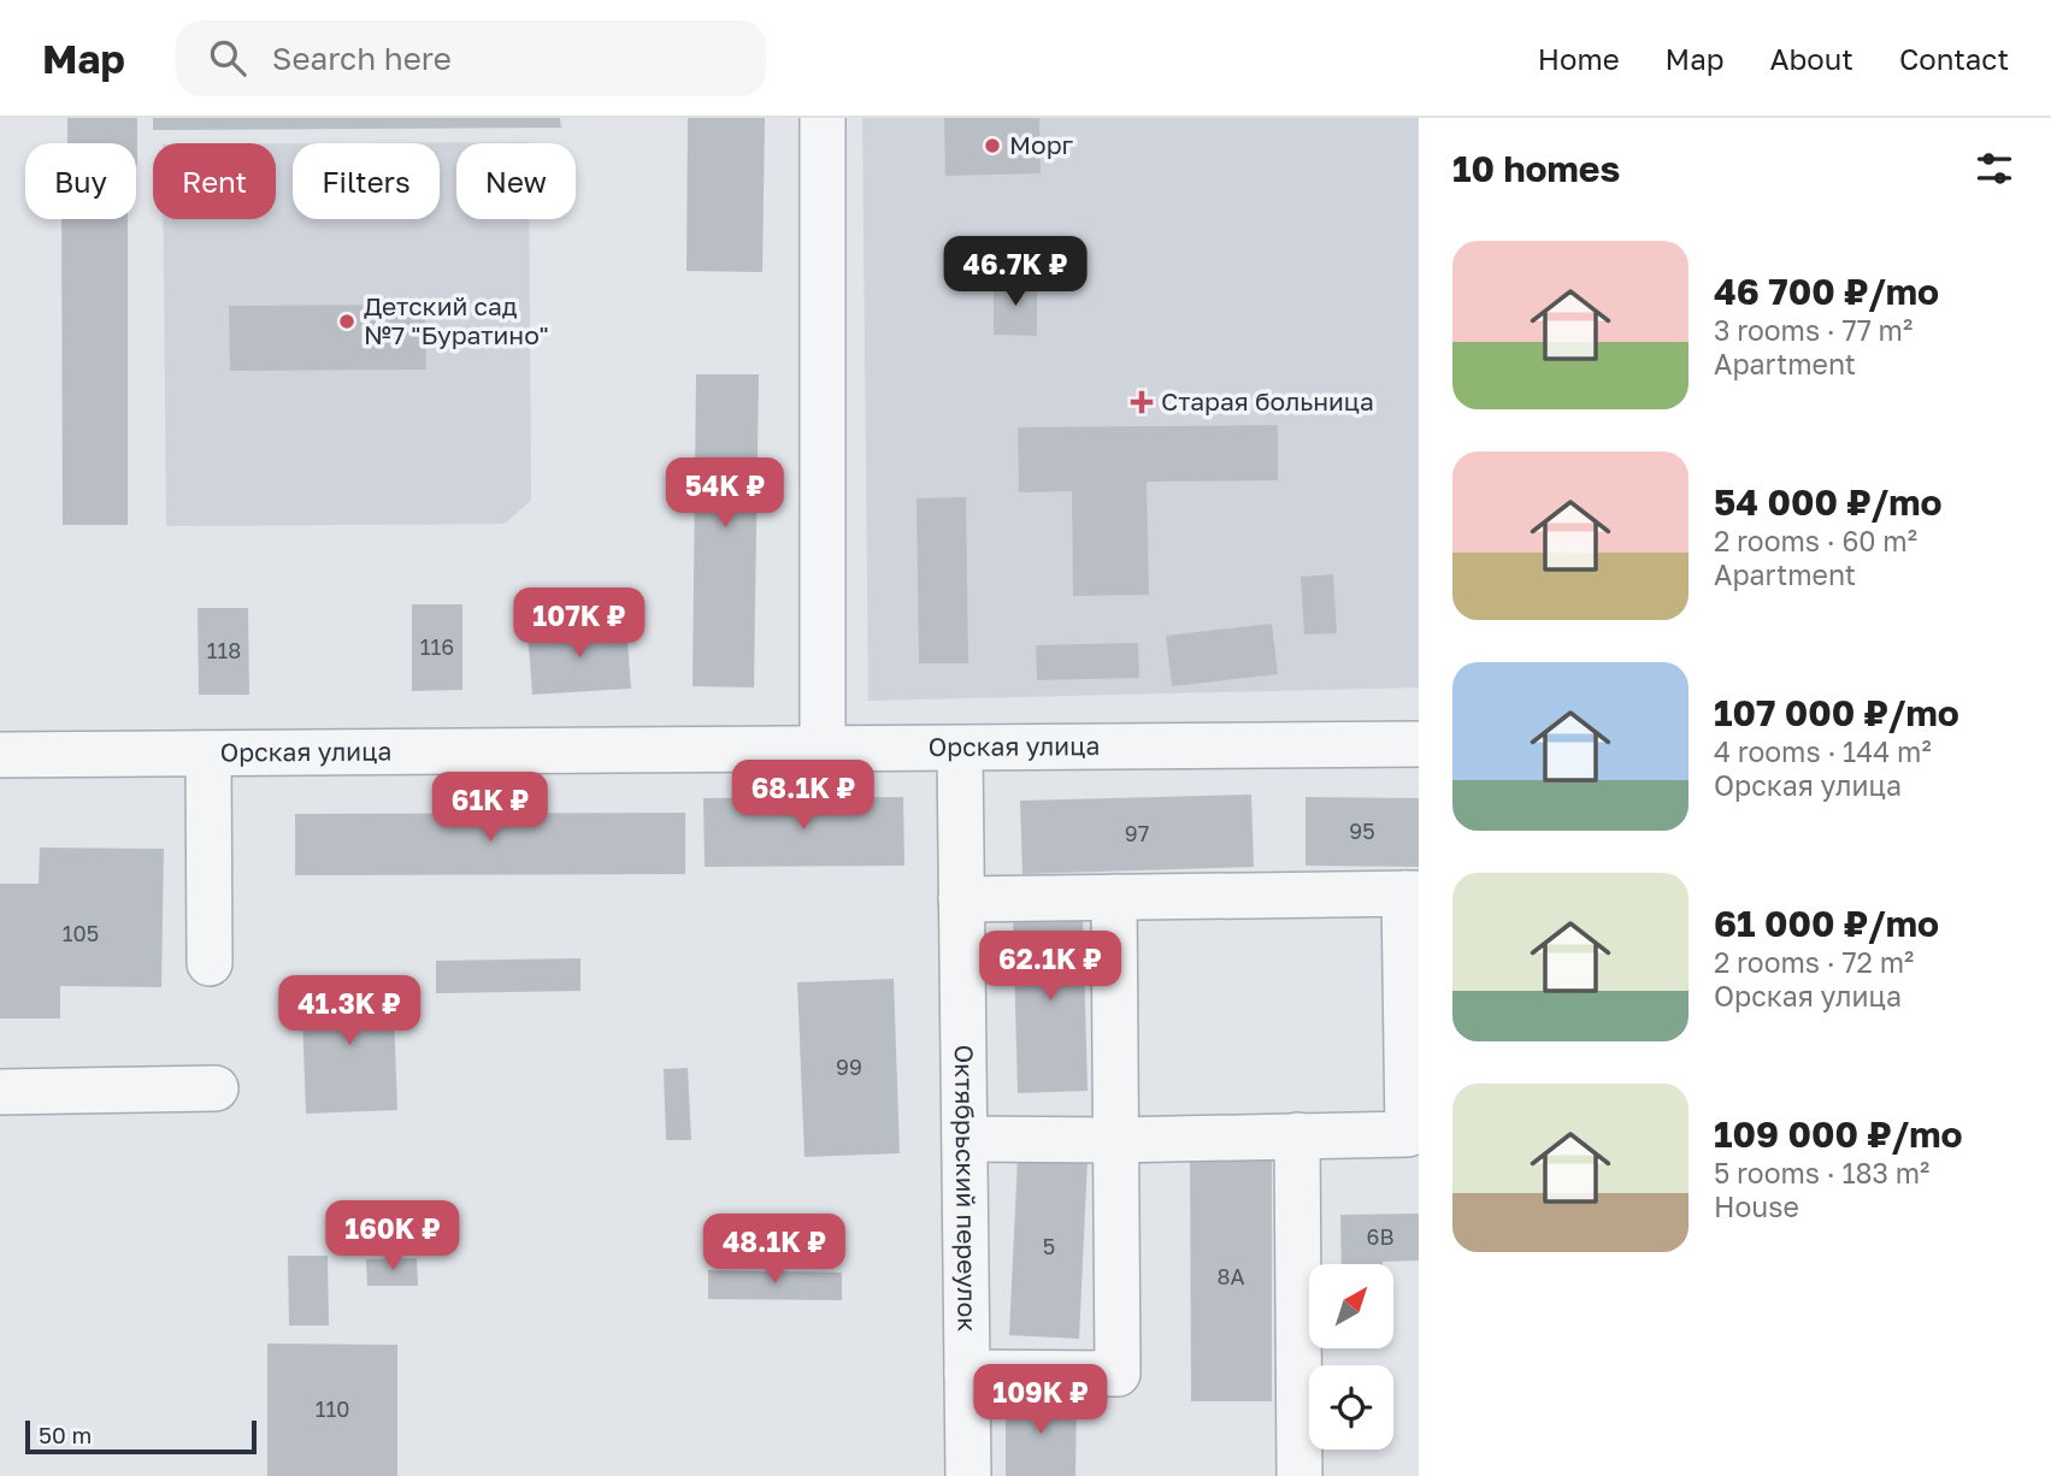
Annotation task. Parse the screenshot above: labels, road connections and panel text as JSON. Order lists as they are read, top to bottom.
{
  "streets": {
    "street": ["Орская улица", "Октябрьский переулок"]
  },
  "crossings": [
    ["Орская улица", "Октябрьский переулок"]
  ],
  "places": {
    "other": ["Морг", "Детский сад №7 \"Буратино\""],
    "health": ["Старая больница"]
  },
  "house_numbers": [
    "116",
    "118",
    "95",
    "97",
    "105",
    "99",
    "6В",
    "5",
    "8А",
    "110"
  ],
  "scale_bar": "50 m",
  "north": "top right",
  "page": {
    "header": "Map",
    "search": "Search here",
    "nav": [
      "Home",
      "Map",
      "About",
      "Contact"
    ],
    "heading": "10 homes",
    "chip": [
      "Buy",
      "Rent",
      "Filters",
      "New"
    ],
    "list": [
      {
        "name": "46 700 ₽/mo",
        "note": "3 rooms · 77 m² · Apartment"
      },
      {
        "name": "54 000 ₽/mo",
        "note": "2 rooms · 60 m² · Apartment"
      },
      {
        "name": "107 000 ₽/mo",
        "note": "4 rooms · 144 m² · Орская улица"
      },
      {
        "name": "61 000 ₽/mo",
        "note": "2 rooms · 72 m² · Орская улица"
      },
      {
        "name": "109 000 ₽/mo",
        "note": "5 rooms · 183 m² · House"
      }
    ],
    "price": [
      "46.7K ₽",
      "54K ₽",
      "107K ₽",
      "68.1K ₽",
      "61K ₽",
      "62.1K ₽",
      "41.3K ₽",
      "160K ₽",
      "48.1K ₽",
      "109K ₽"
    ],
    "scale": "50 m"
  }
}
